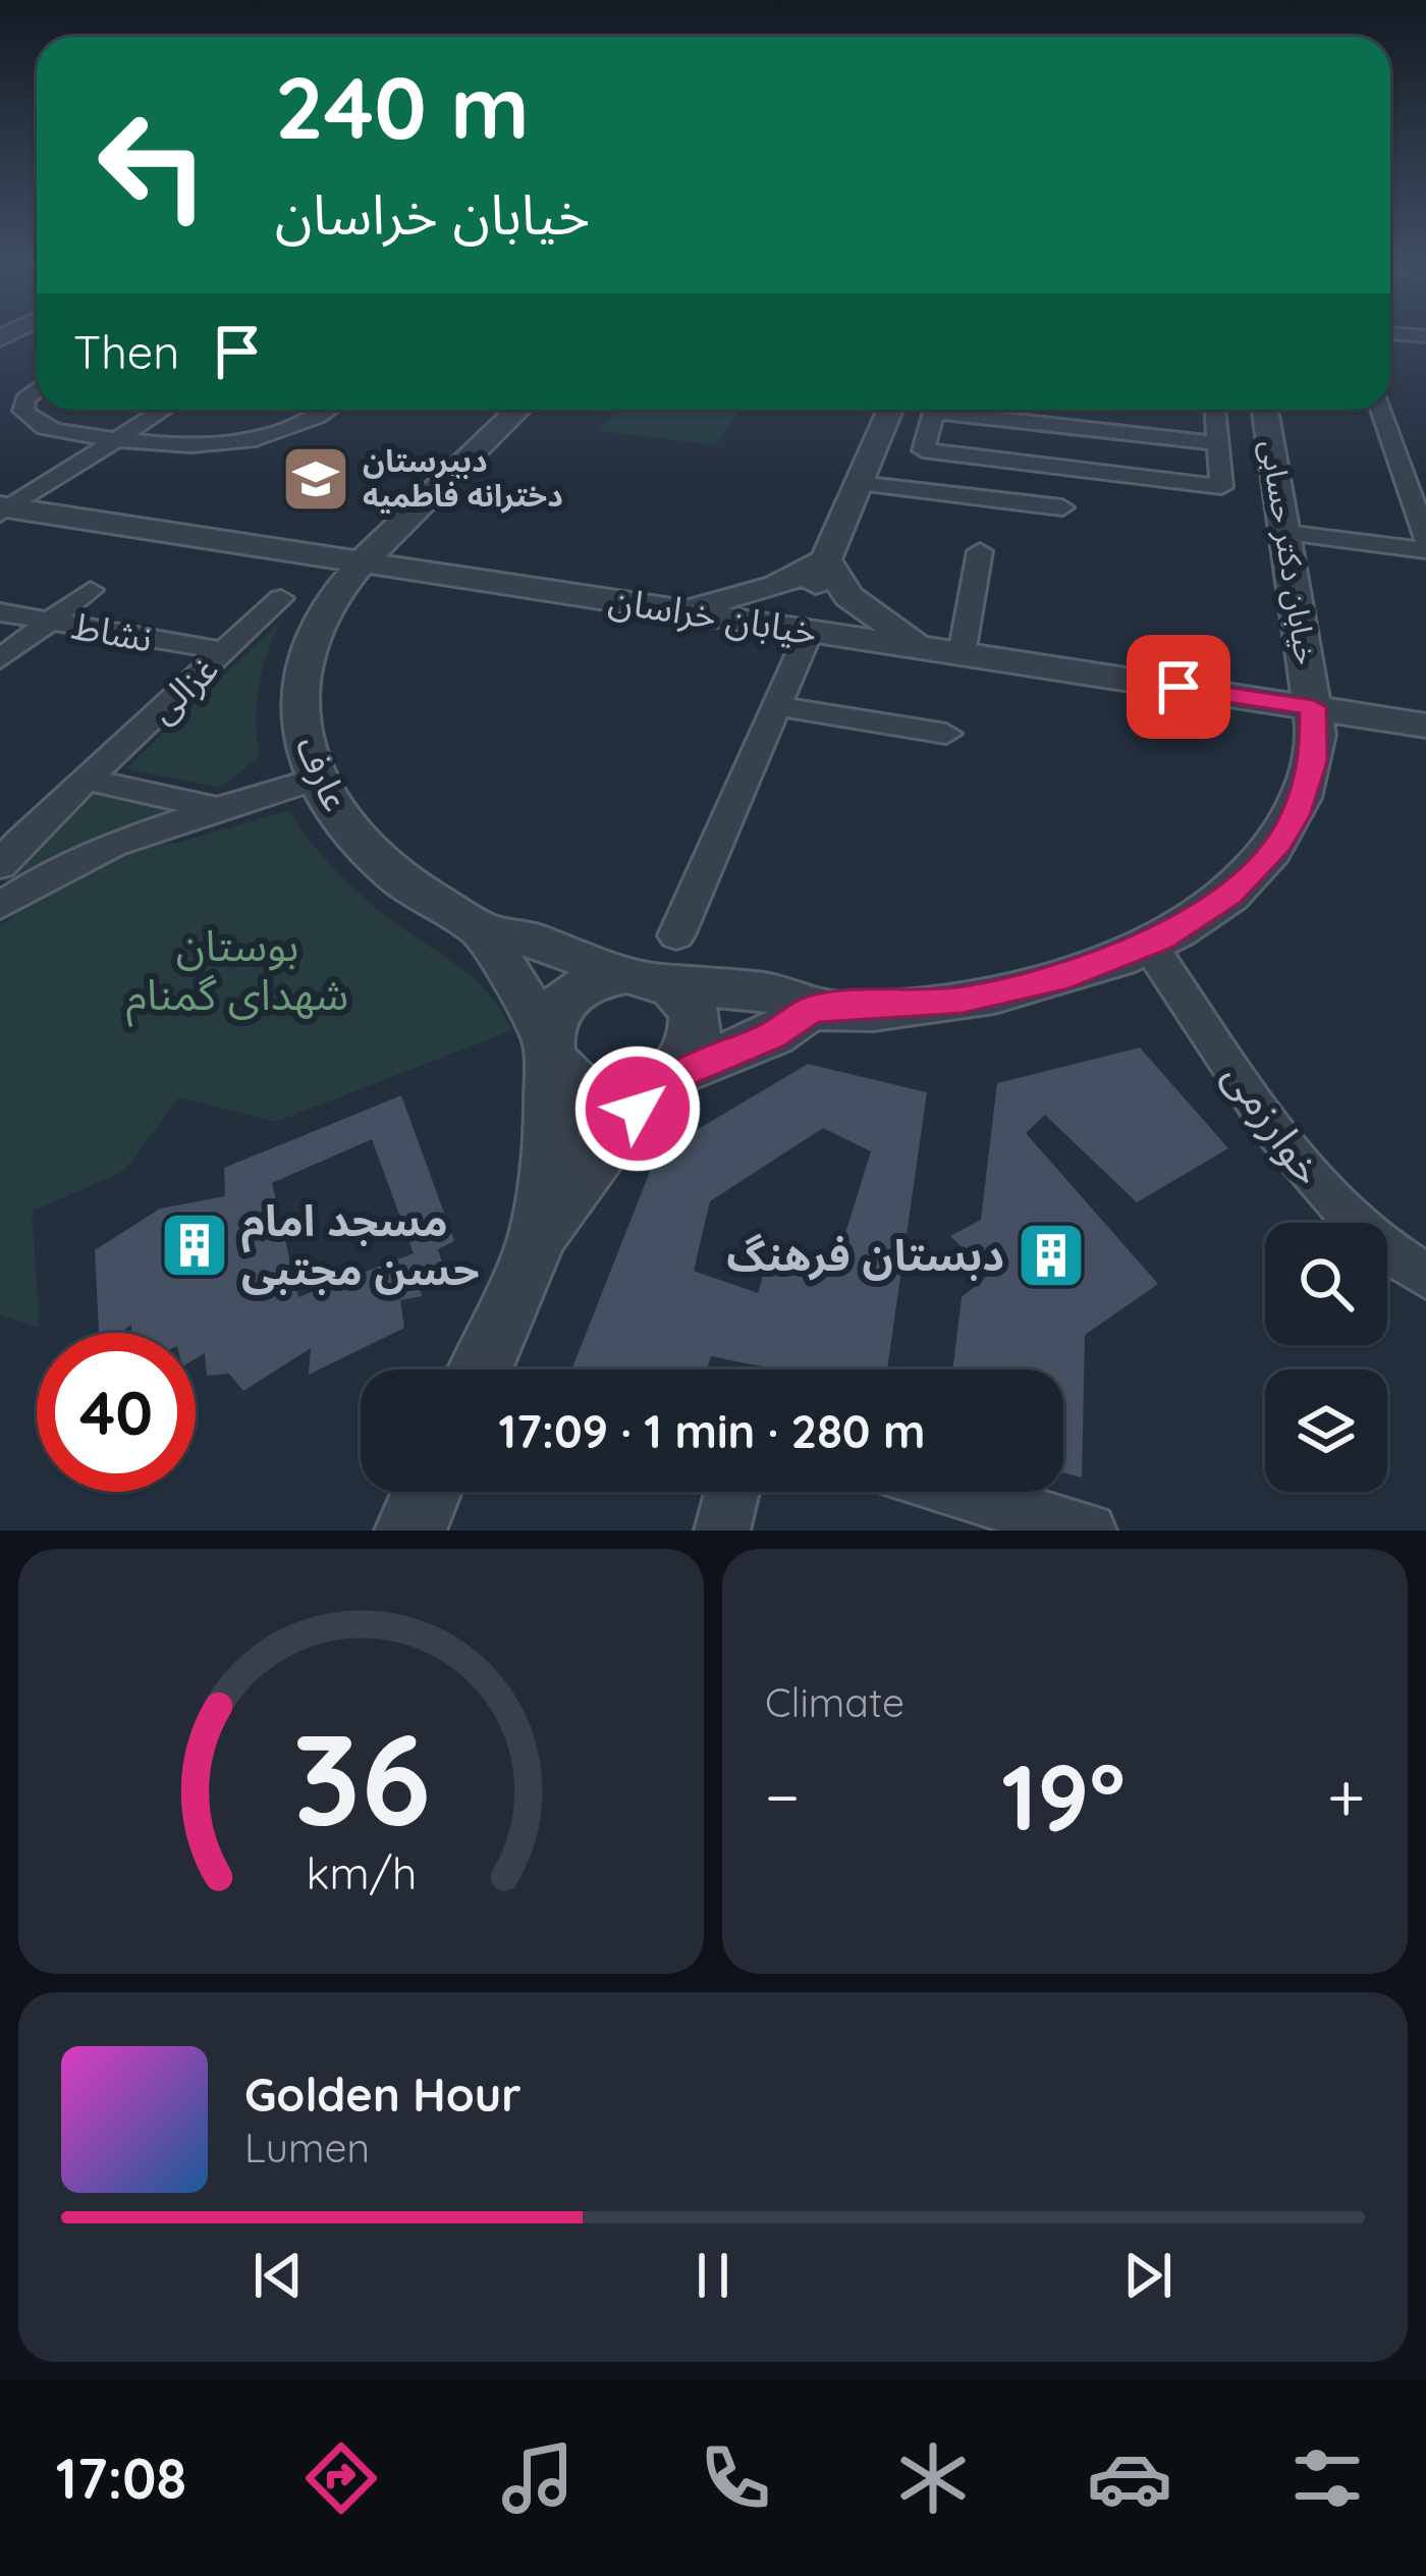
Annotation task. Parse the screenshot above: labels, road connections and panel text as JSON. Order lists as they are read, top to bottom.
{
  "streets": {
    "street": [
      "خیابان دکتر حسابی",
      "خیابان خراسان",
      "نشاط",
      "غزالی",
      "عارف",
      "خوارزمی"
    ]
  },
  "crossings": [
    ["خیابان دکتر حسابی", "خیابان خراسان"],
    ["خیابان دکتر حسابی", "عارف"],
    ["خیابان خراسان", "عارف"],
    ["نشاط", "غزالی"],
    ["عارف", "خوارزمی"]
  ],
  "parks": ["بوستان شهدای گمنام"],
  "places": {
    "school or university": ["دبیرستان دخترانه فاطمیه"],
    "building": ["مسجد امام حسن مجتبی", "دبستان فرهنگ"]
  },
  "page": {
    "turn": ["240 m", "خیابان خراسان"],
    "then": "Then",
    "limit": "40",
    "trip": "17:09 · 1 min · 280 m",
    "tile": "Climate",
    "heat": ["−", "19°", "+"],
    "song": ["Golden Hour", "Lumen"],
    "tabs": "17:08",
    "gauge": ["36", "km/h"]
  }
}
